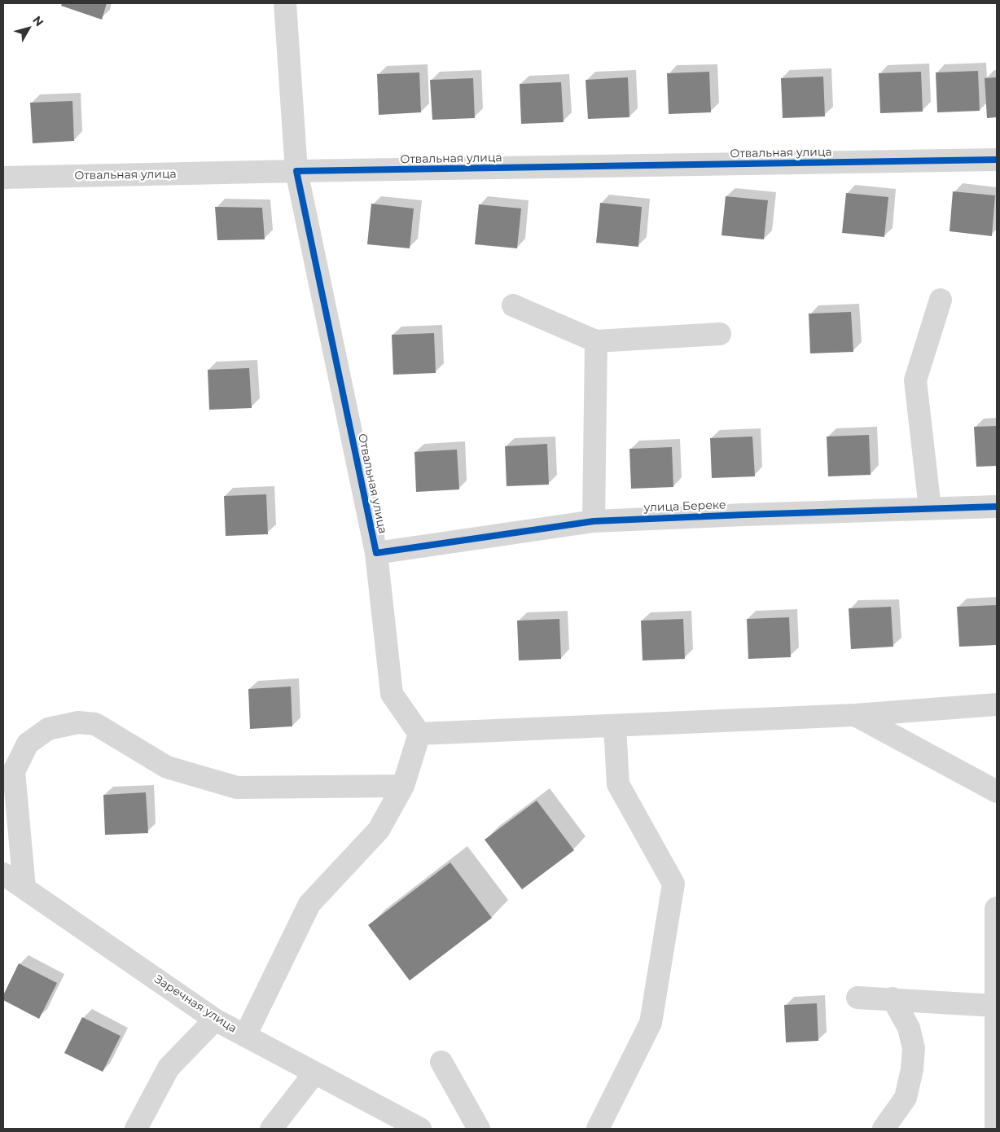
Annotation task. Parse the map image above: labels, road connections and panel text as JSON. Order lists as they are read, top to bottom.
{
  "streets": {
    "street": ["Отвальная улица", "улица Береке", "Заречная улица"]
  },
  "crossings": [
    ["Отвальная улица", "улица Береке"]
  ],
  "north": "top right"
}
